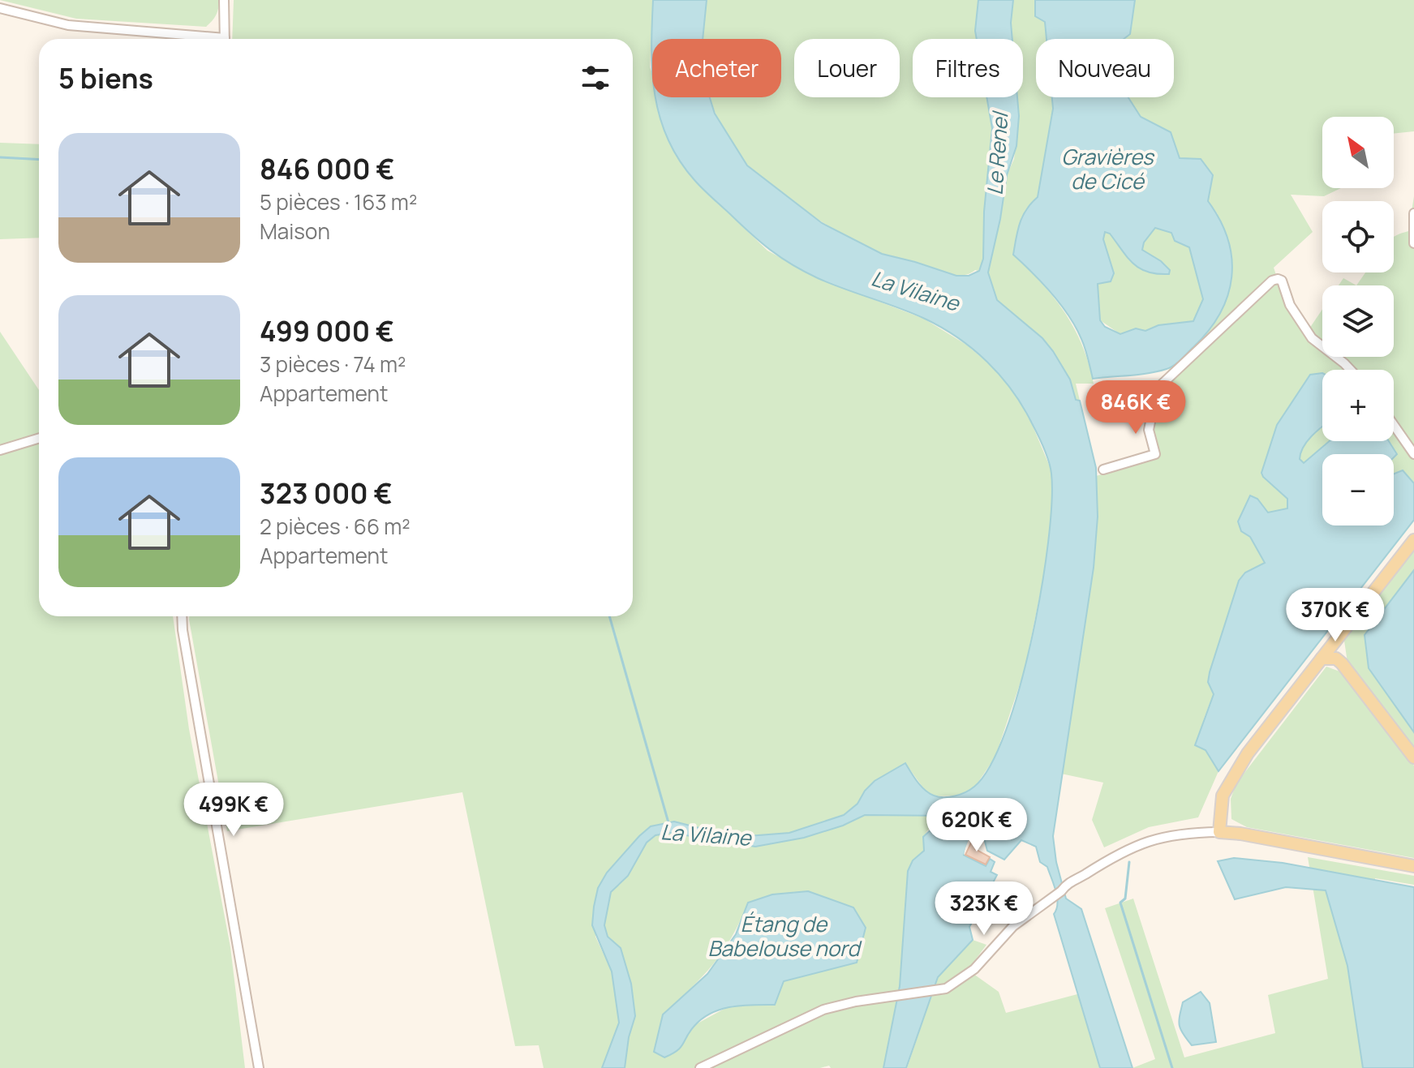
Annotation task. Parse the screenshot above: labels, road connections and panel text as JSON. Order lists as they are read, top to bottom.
{
  "water": [
    "Le Renel",
    "Gravières de Cicé",
    "La Vilaine",
    "Étang de Babelouse nord"
  ],
  "north": "top left",
  "page": {
    "chip": [
      "Acheter",
      "Louer",
      "Filtres",
      "Nouveau"
    ],
    "heading": "5 biens",
    "map_buttons": ["+", "−"],
    "list": [
      {
        "name": "846 000 €",
        "note": "5 pièces · 163 m² · Maison"
      },
      {
        "name": "499 000 €",
        "note": "3 pièces · 74 m² · Appartement"
      },
      {
        "name": "323 000 €",
        "note": "2 pièces · 66 m² · Appartement"
      }
    ],
    "price": [
      "846K €",
      "370K €",
      "499K €",
      "620K €",
      "323K €"
    ]
  }
}
